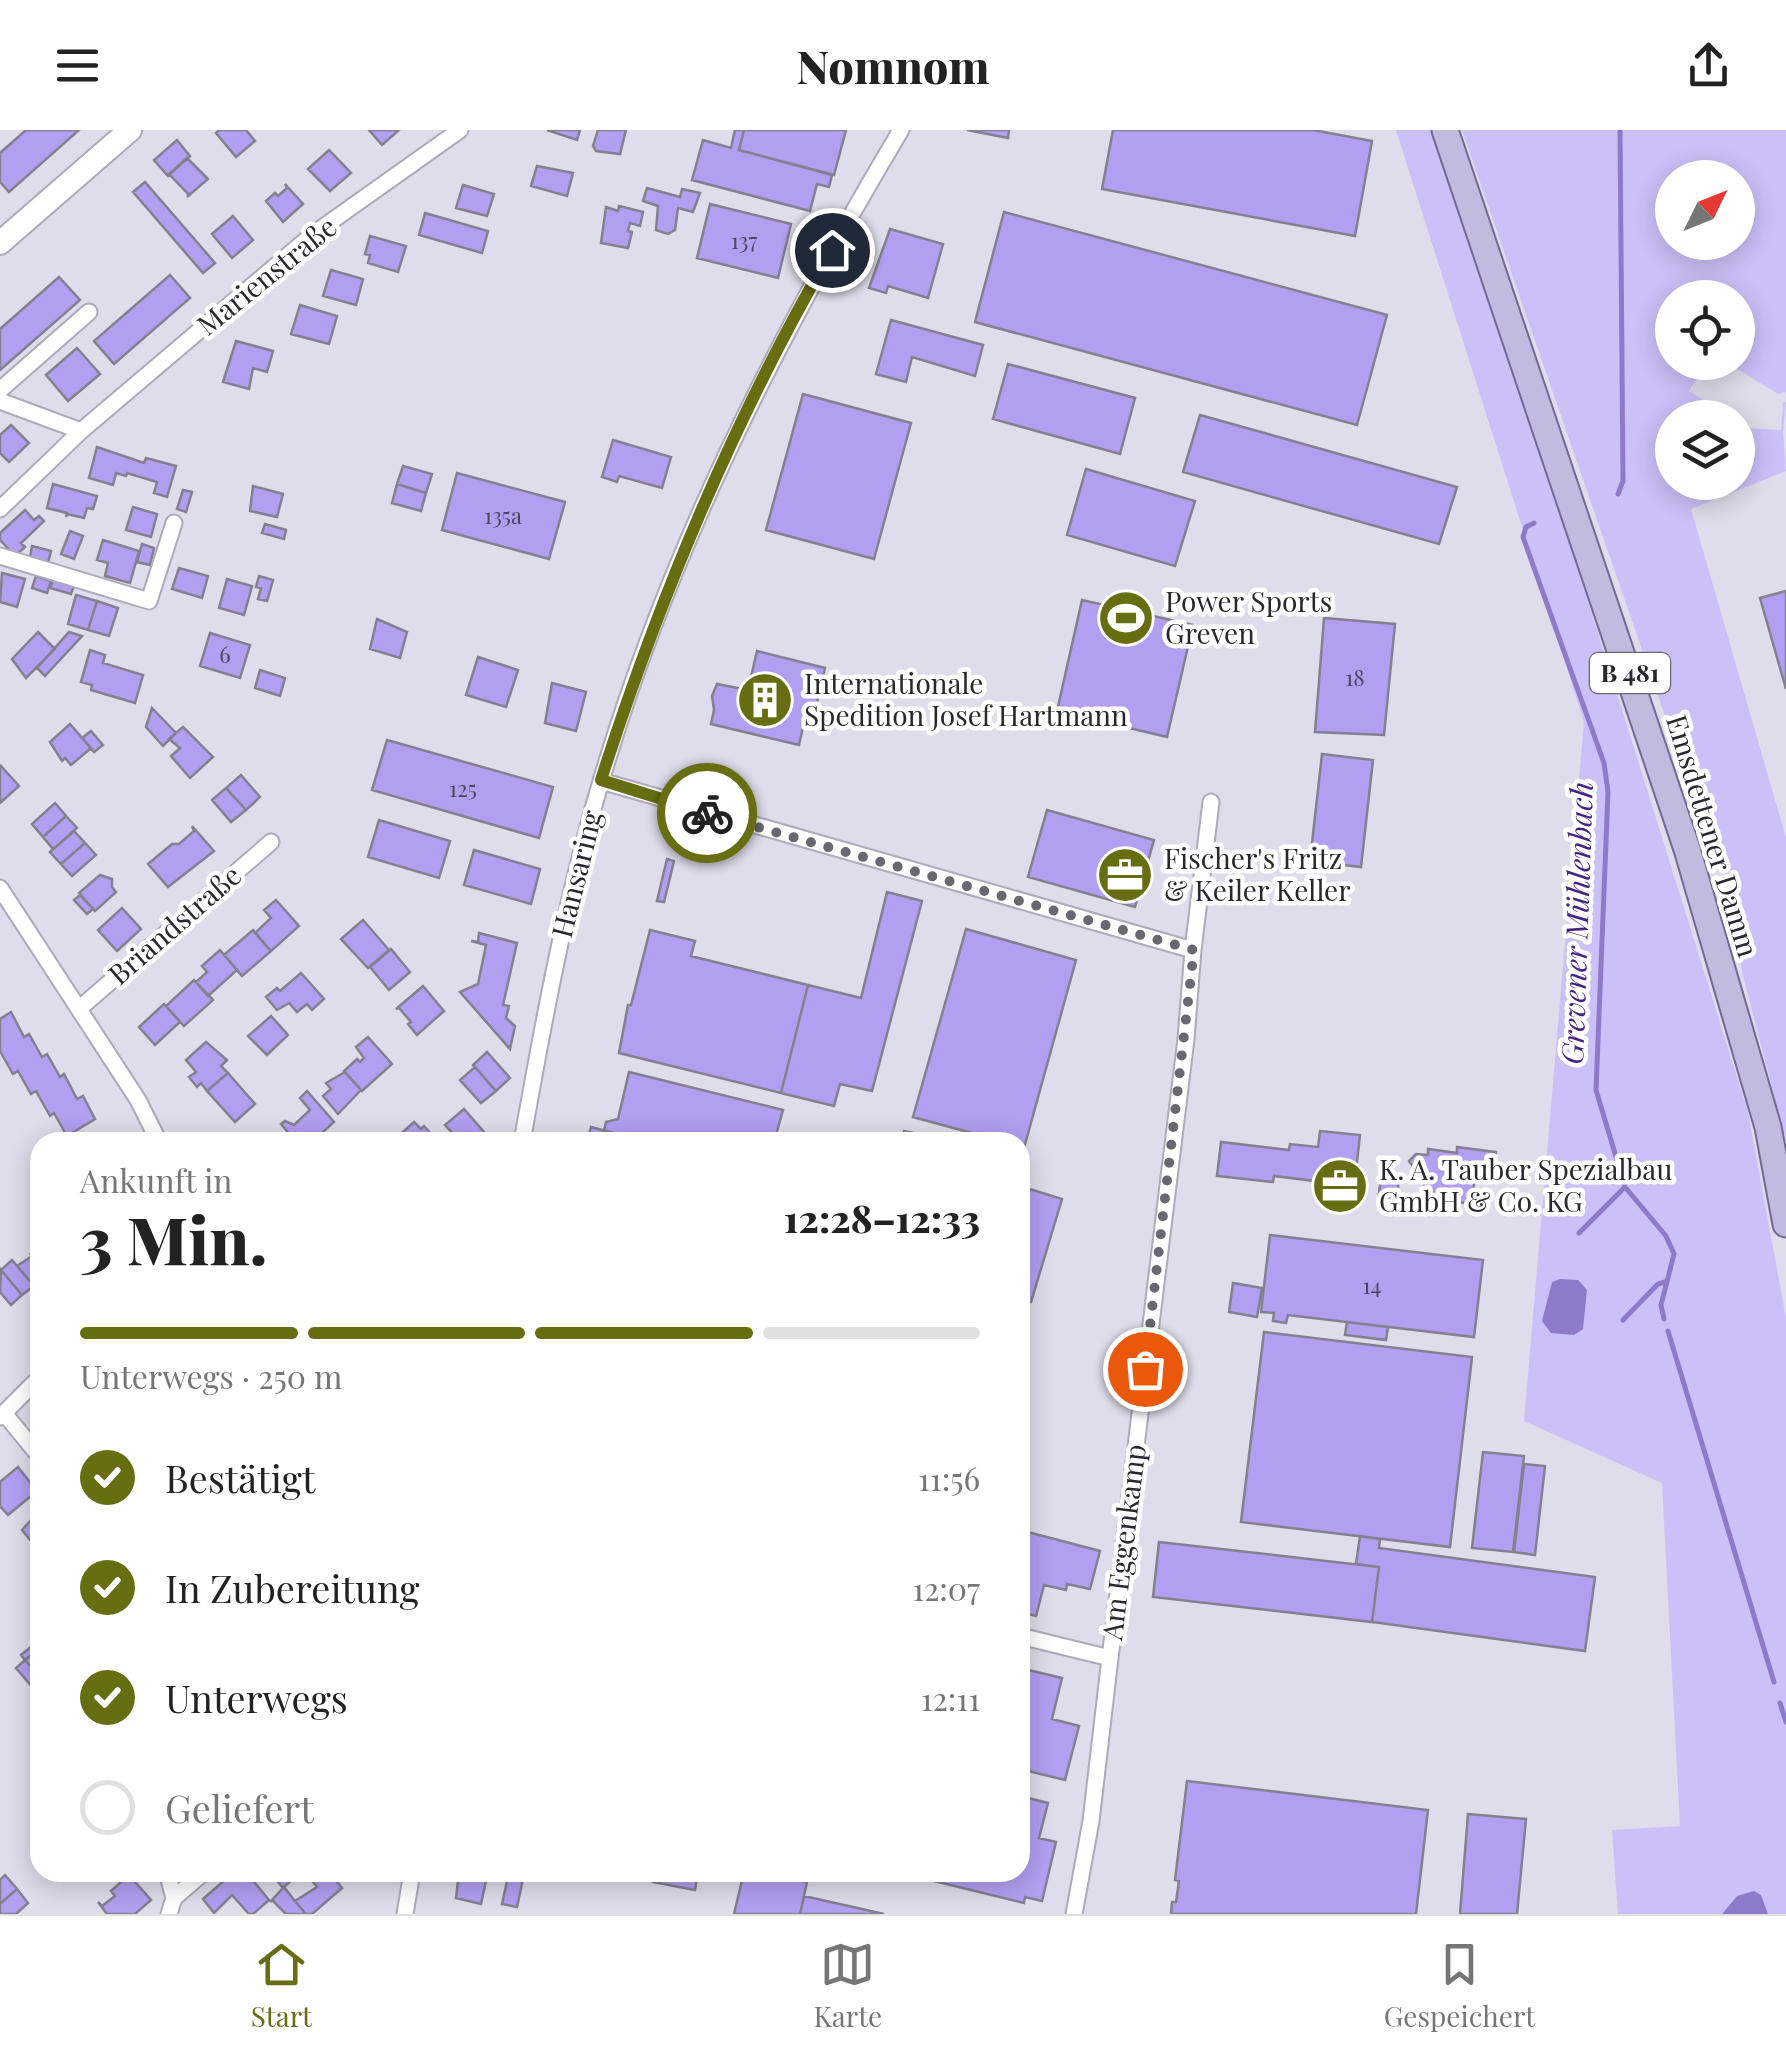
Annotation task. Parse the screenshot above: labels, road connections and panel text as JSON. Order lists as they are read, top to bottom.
{
  "streets": {
    "main road": ["B 481", "Emsdettener Damm"],
    "street": [
      "Marienstraße",
      "Hansaring",
      "Briandstraße",
      "Am Eggenkamp"
    ]
  },
  "water": ["Grevener Mühlenbach"],
  "places": {
    "sports": ["Power Sports Greven"],
    "building": ["Internationale Spedition Josef Hartmann"],
    "office": ["Fischer's Fritz & Keiler Keller", "K. A. Tauber Spezialbau GmbH & Co. KG"]
  },
  "house_numbers": [
    "137",
    "135a",
    "6",
    "18",
    "125",
    "14"
  ],
  "north": "top right",
  "page": {
    "header": "Nomnom",
    "heading": ["3 Min.", "Ankunft in", "12:28–12:33"],
    "bar": "Unterwegs · 250 m",
    "list": [
      ["Bestätigt", "11:56"],
      ["In Zubereitung", "12:07"],
      ["Unterwegs", "12:11"],
      "Geliefert"
    ],
    "tabs": ["Start", "Karte", "Gespeichert"]
  }
}
